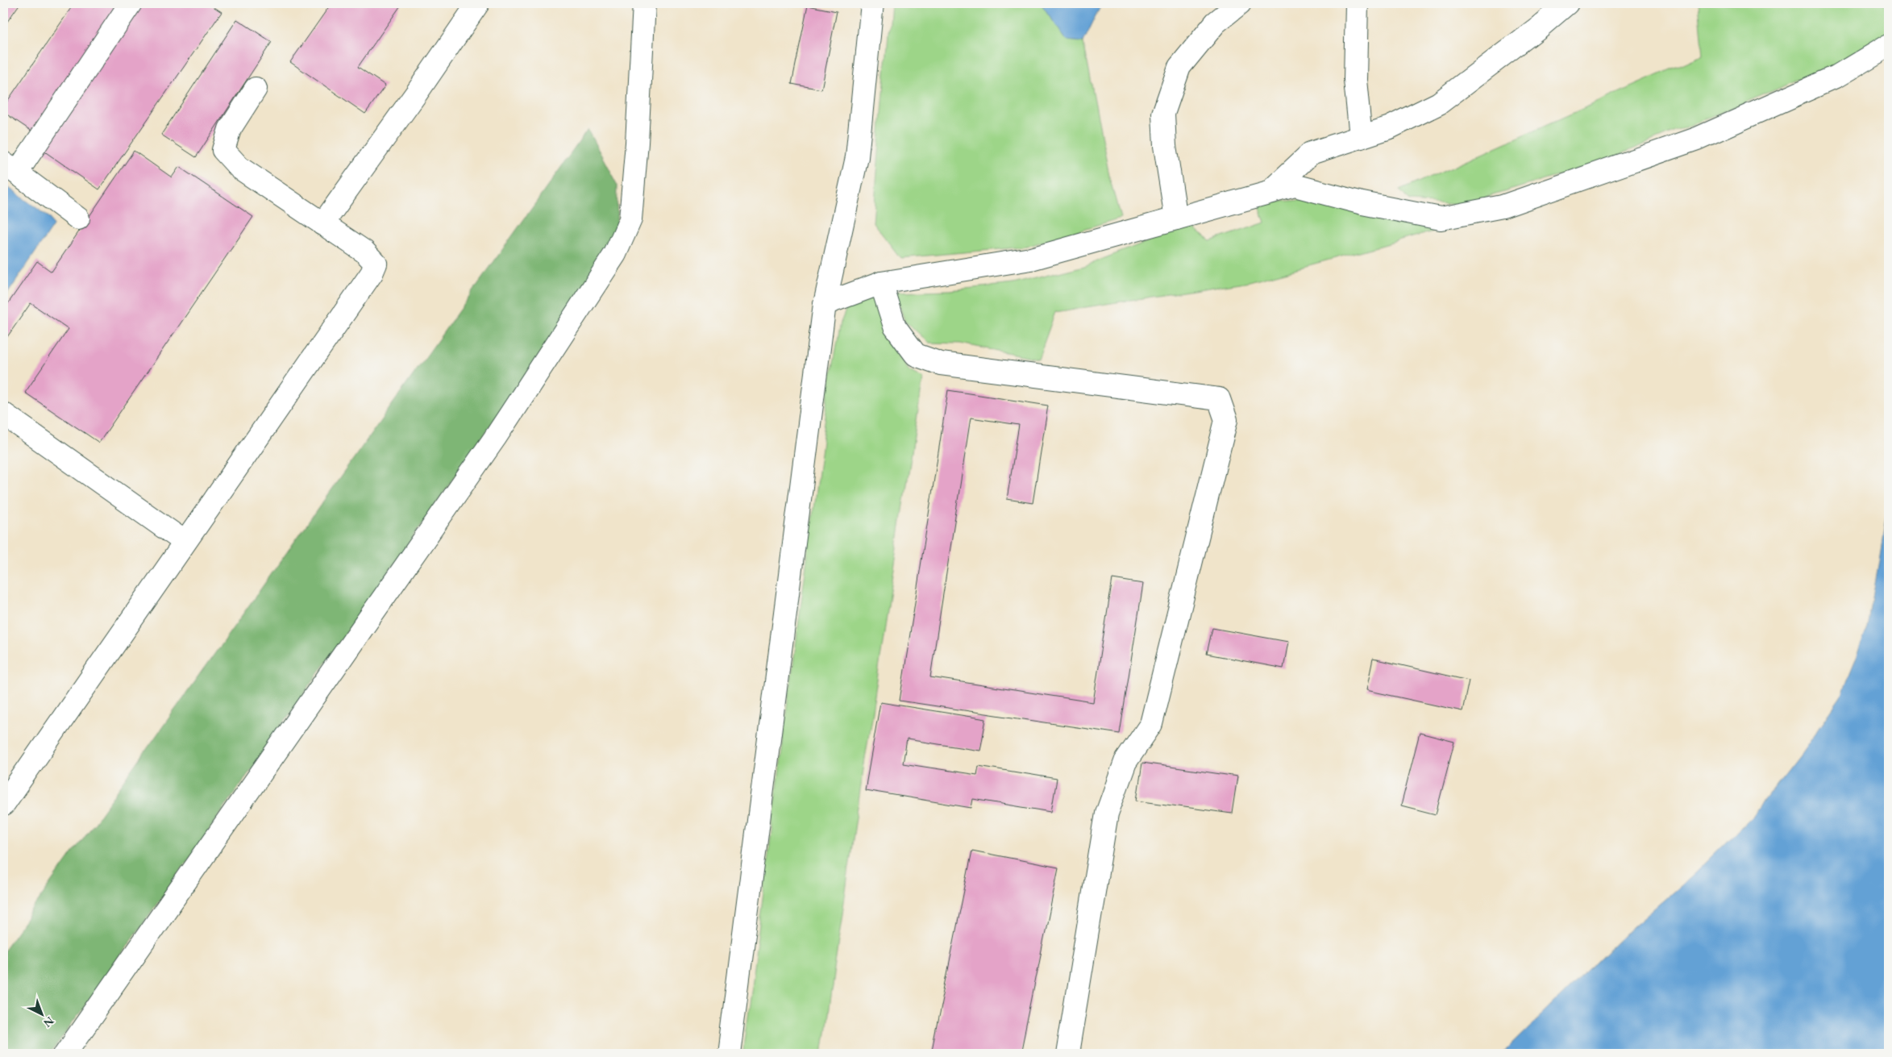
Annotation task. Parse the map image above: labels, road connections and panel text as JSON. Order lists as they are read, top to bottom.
{
  "north": "bottom right"
}
